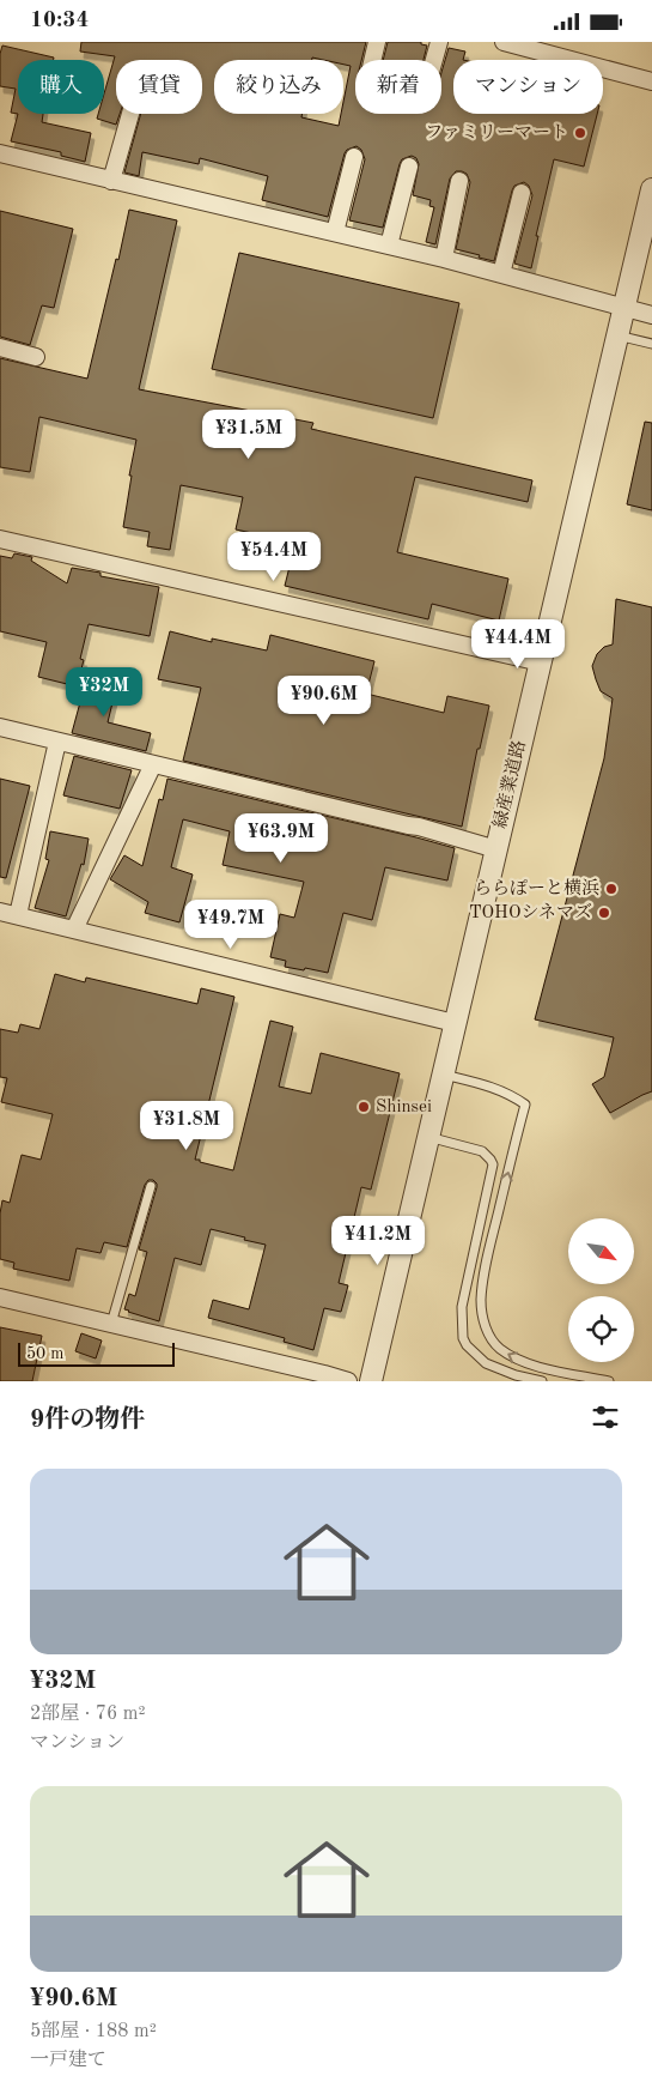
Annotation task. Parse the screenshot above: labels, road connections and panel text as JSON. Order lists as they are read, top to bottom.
{
  "streets": {
    "street": ["緑産業道路"]
  },
  "places": [
    "ファミリーマート",
    "ららぽーと横浜",
    "TOHOシネマズ",
    "Shinsei"
  ],
  "scale_bar": "50 m",
  "north": "bottom right",
  "page": {
    "status": "10:34",
    "chip": [
      "購入",
      "賃貸",
      "絞り込み",
      "新着",
      "マンション"
    ],
    "price": [
      "¥31.5M",
      "¥54.4M",
      "¥44.4M",
      "¥32M",
      "¥90.6M",
      "¥63.9M",
      "¥49.7M",
      "¥31.8M",
      "¥41.2M"
    ],
    "scale": "50 m",
    "heading": "9件の物件",
    "list": [
      {
        "name": "¥32M",
        "note": "2部屋 · 76 m² · マンション"
      },
      {
        "name": "¥90.6M",
        "note": "5部屋 · 188 m² · 一戸建て"
      }
    ]
  }
}
